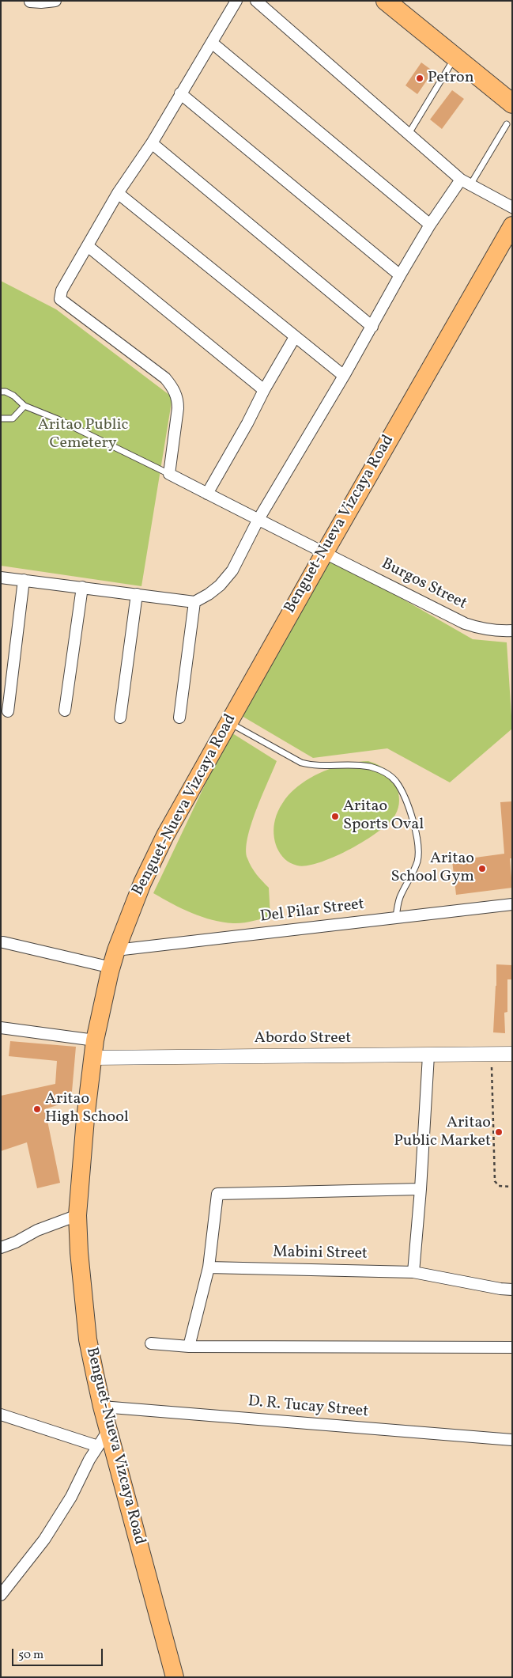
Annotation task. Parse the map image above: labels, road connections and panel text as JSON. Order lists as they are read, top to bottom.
{
  "streets": {
    "main road": ["Benguet-Nueva Vizcaya Road"],
    "street": [
      "Burgos Street",
      "Del Pilar Street",
      "Abordo Street",
      "Mabini Street",
      "D. R. Tucay Street"
    ]
  },
  "crossings": [
    ["Benguet-Nueva Vizcaya Road", "Burgos Street"],
    ["Benguet-Nueva Vizcaya Road", "Del Pilar Street"],
    ["Benguet-Nueva Vizcaya Road", "Abordo Street"],
    ["Benguet-Nueva Vizcaya Road", "D. R. Tucay Street"]
  ],
  "parks": ["Aritao Public Cemetery"],
  "places": [
    "Petron",
    "Aritao Sports Oval",
    "Aritao School Gym",
    "Aritao High School",
    "Aritao Public Market"
  ],
  "scale_bar": "50 m"
}
